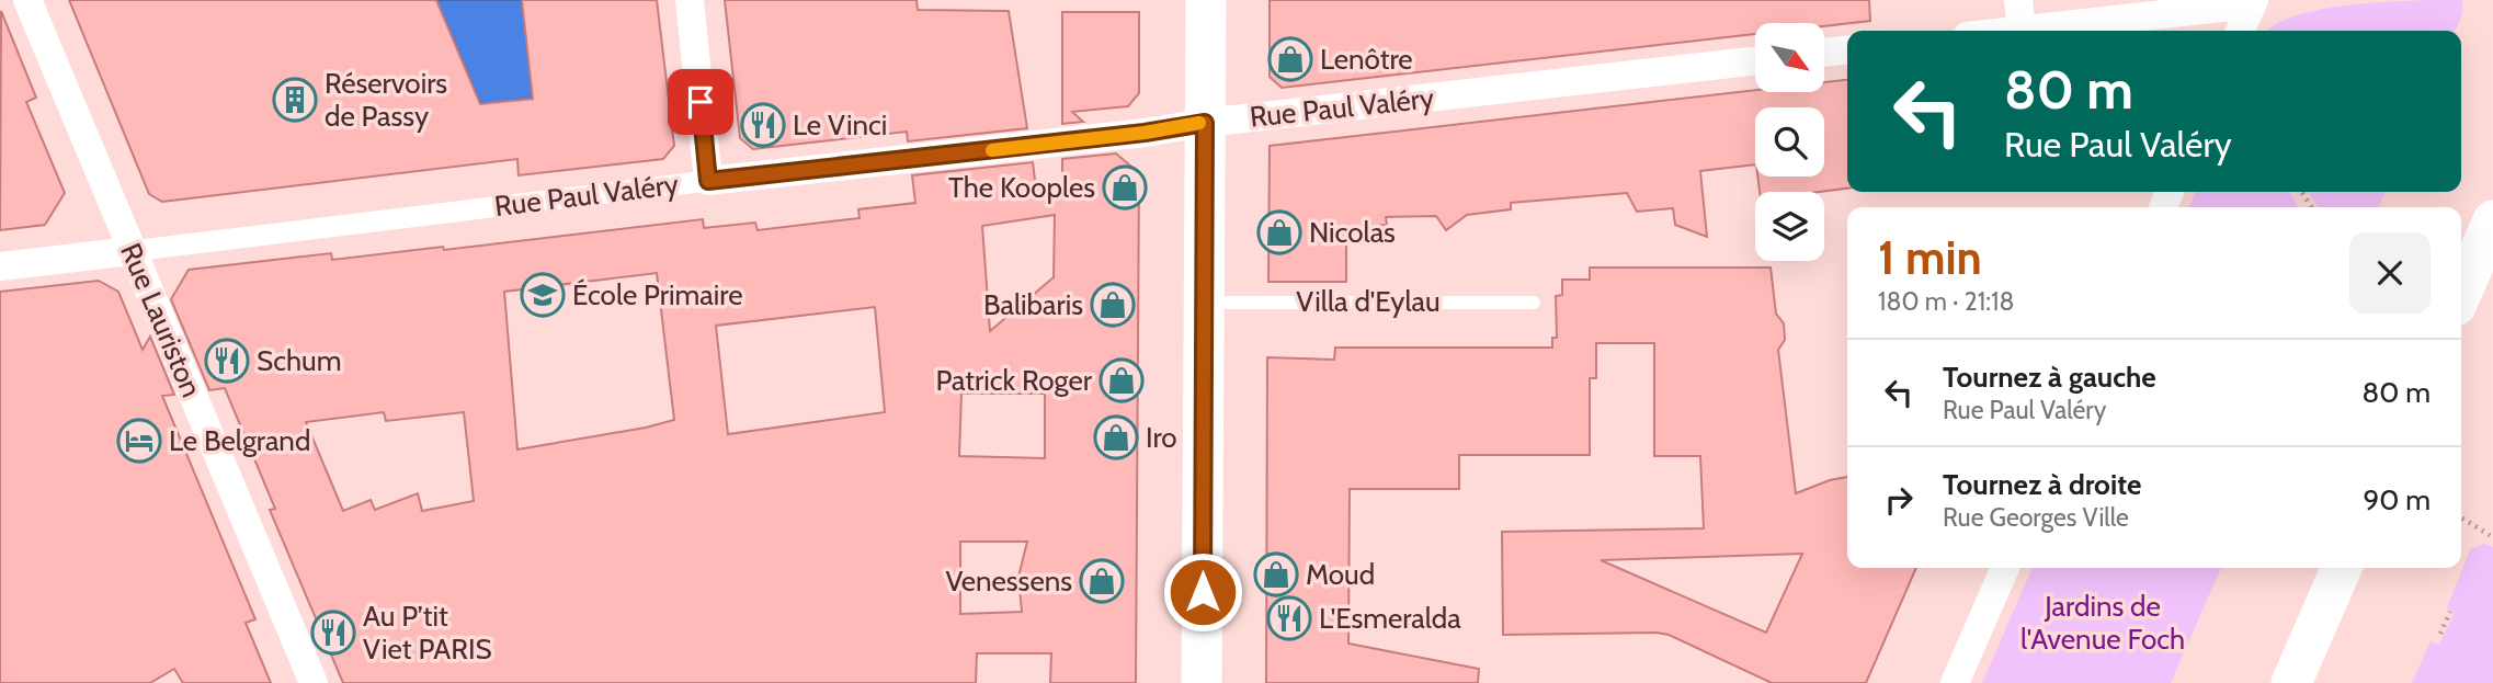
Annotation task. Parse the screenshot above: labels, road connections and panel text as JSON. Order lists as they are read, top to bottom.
{
  "streets": {
    "street": ["Rue Paul Valéry", "Rue Lauriston"],
    "lane": ["Villa d'Eylau"]
  },
  "crossings": [
    ["Rue Paul Valéry", "Rue Lauriston"]
  ],
  "parks": ["Jardins de l'Avenue Foch"],
  "places": {
    "shop": [
      "Lenôtre",
      "The Kooples",
      "Nicolas",
      "Balibaris",
      "Patrick Roger",
      "Iro",
      "Moud",
      "Venessens"
    ],
    "building": ["Réservoirs de Passy"],
    "restaurant": [
      "Le Vinci",
      "Schum",
      "L'Esmeralda",
      "Au P’tit Viet PARIS"
    ],
    "school or university": ["École Primaire"],
    "hotel": ["Le Belgrand"]
  },
  "north": "bottom right",
  "page": {
    "turn": ["80 m", "Rue Paul Valéry"],
    "heading": ["1 min", "180 m · 21:18"],
    "list": [
      {
        "name": "Tournez à gauche",
        "note": "Rue Paul Valéry",
        "value": "80 m"
      },
      {
        "name": "Tournez à droite",
        "note": "Rue Georges Ville",
        "value": "90 m"
      }
    ]
  }
}
